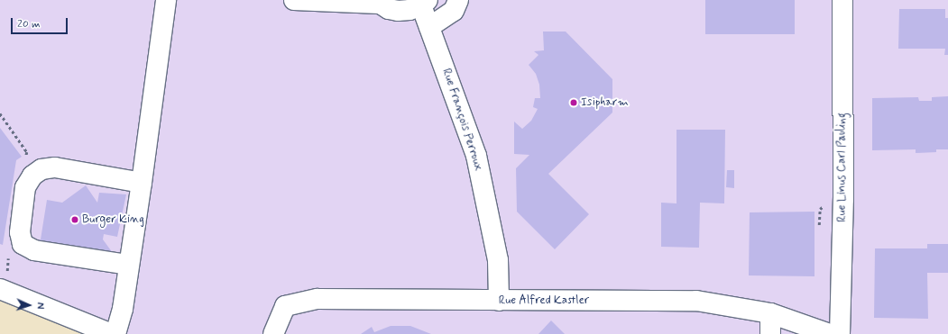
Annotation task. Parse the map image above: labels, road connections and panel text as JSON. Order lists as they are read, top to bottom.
{
  "streets": {
    "street": ["Rue François Perroux", "Rue Linus Carl Pauling", "Rue Alfred Kastler"]
  },
  "crossings": [
    ["Rue François Perroux", "Rue Alfred Kastler"]
  ],
  "places": ["Isipharm", "Burger King"],
  "scale_bar": "20 m",
  "north": "right"
}
